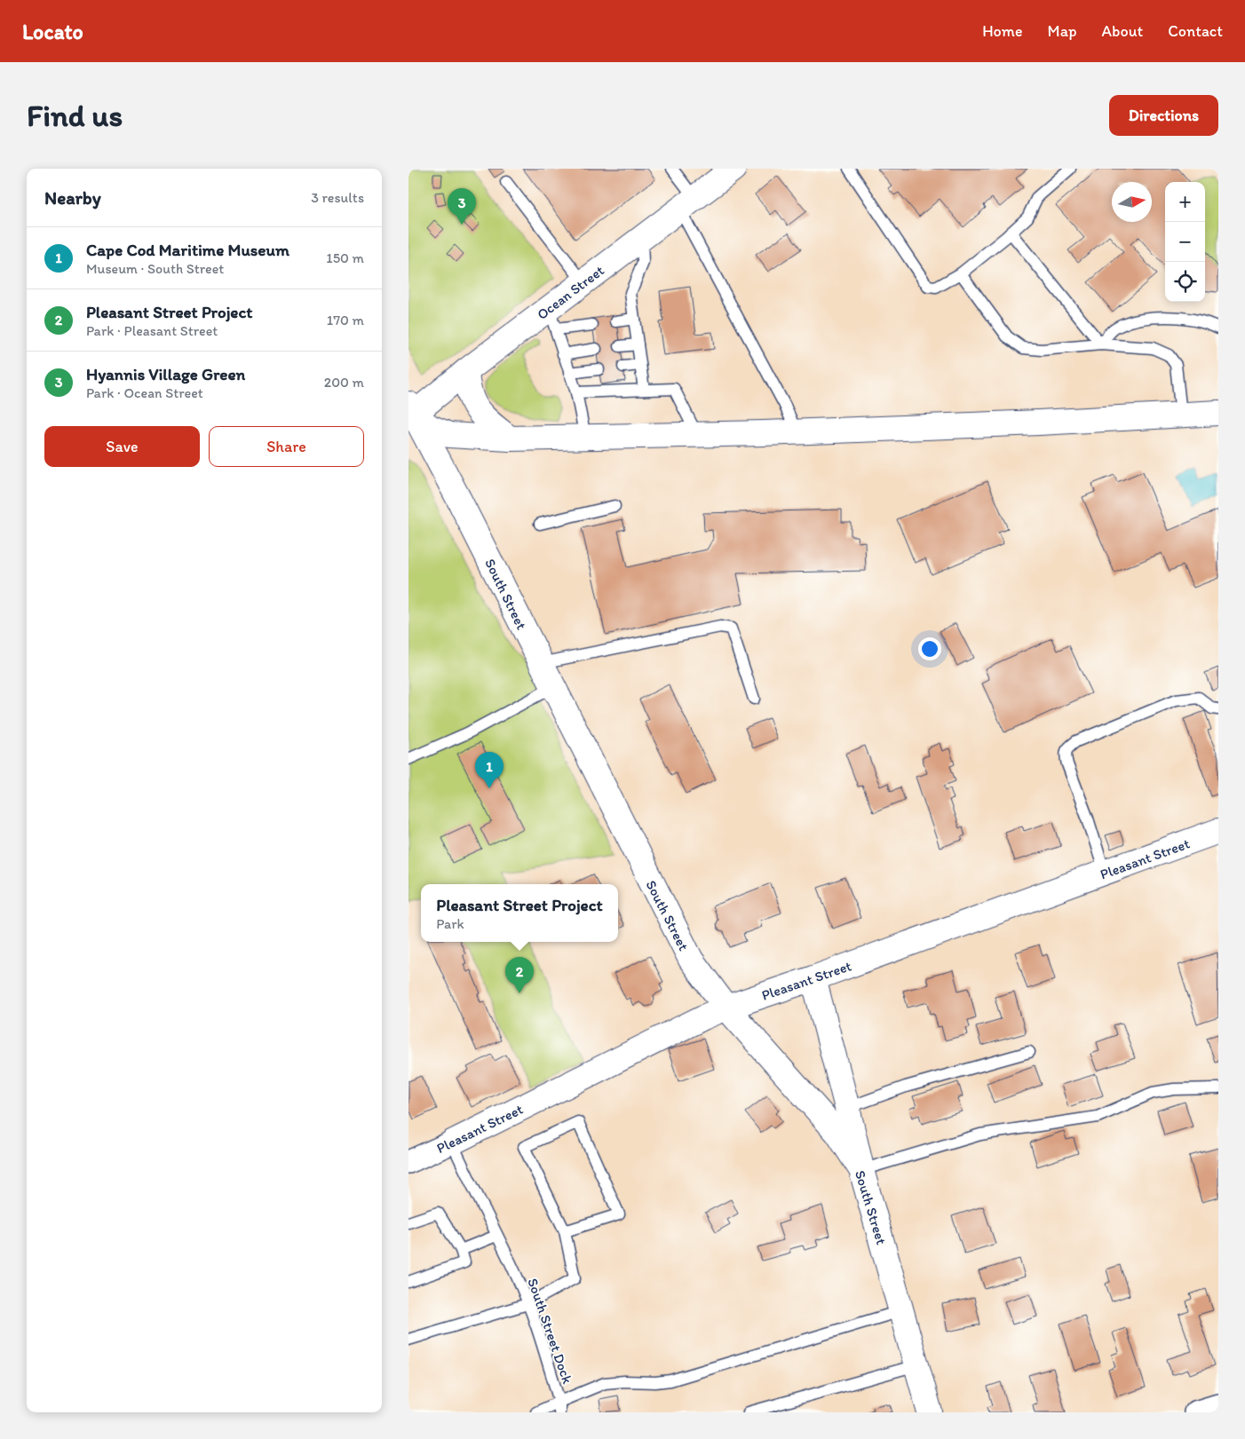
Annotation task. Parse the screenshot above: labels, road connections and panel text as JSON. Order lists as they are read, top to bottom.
{
  "streets": {
    "main road": ["Ocean Street", "South Street", "Pleasant Street"],
    "lane": ["South Street Dock"]
  },
  "crossings": [
    ["Ocean Street", "South Street"],
    ["South Street", "Pleasant Street"],
    ["South Street", "South Street Dock"],
    ["Pleasant Street", "South Street Dock"]
  ],
  "north": "right",
  "page": {
    "header": "Locato",
    "nav": [
      "Home",
      "Map",
      "About",
      "Contact"
    ],
    "buttons": [
      "Directions",
      ["Save", "Share"]
    ],
    "title": "Find us",
    "heading": ["Nearby", "3 results"],
    "map_buttons": ["+", "−"],
    "pins": ["3", "1", "2"],
    "list": [
      {
        "mark": "1",
        "name": "Cape Cod Maritime Museum",
        "note": "Museum · South Street",
        "value": "150 m"
      },
      {
        "mark": "2",
        "name": "Pleasant Street Project",
        "note": "Park · Pleasant Street",
        "value": "170 m"
      },
      {
        "mark": "3",
        "name": "Hyannis Village Green",
        "note": "Park · Ocean Street",
        "value": "200 m"
      }
    ],
    "popup": ["Pleasant Street Project", "Park"]
  }
}
